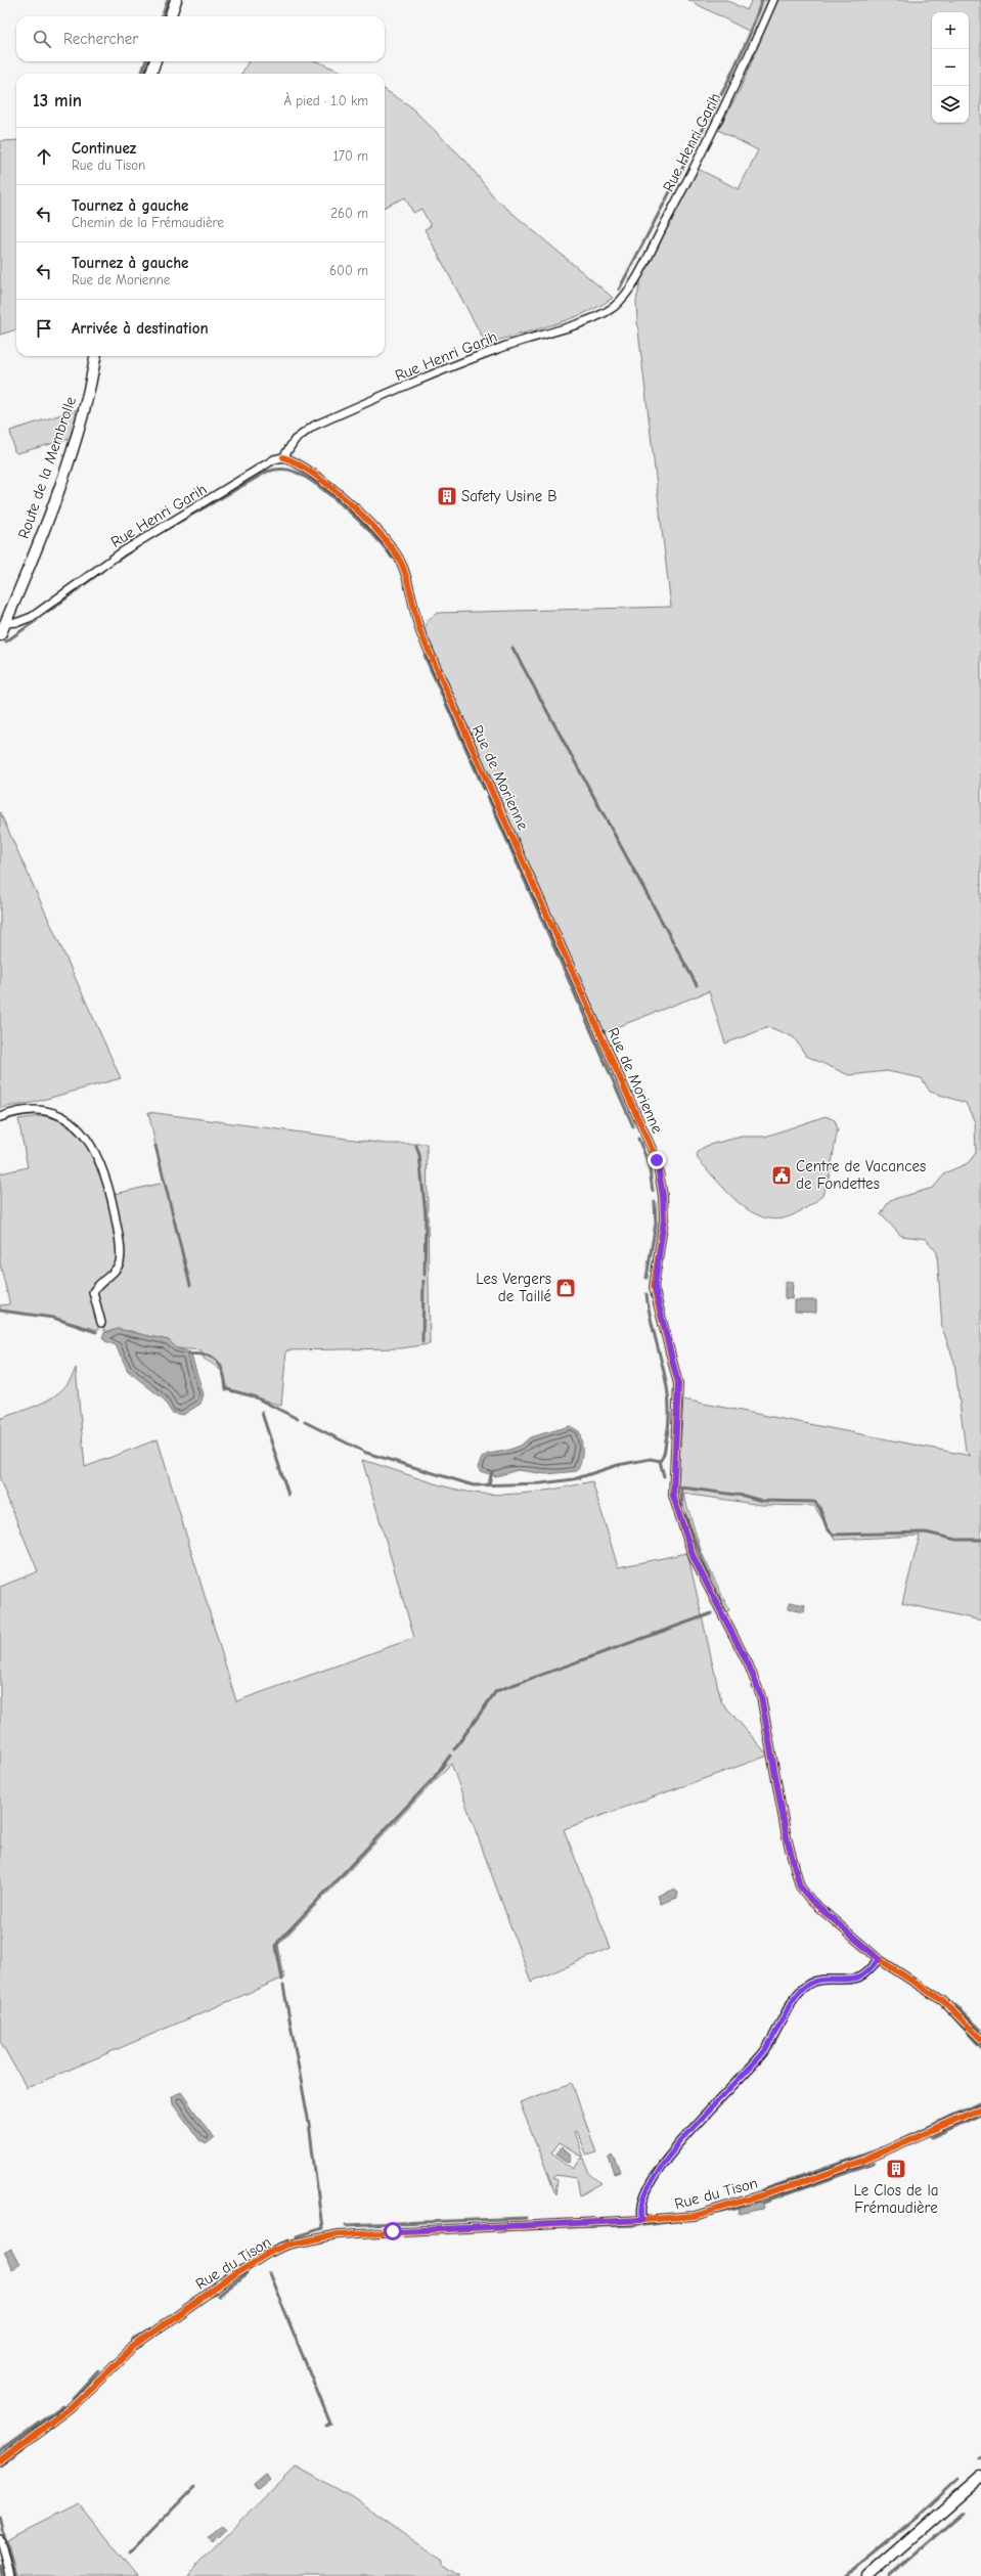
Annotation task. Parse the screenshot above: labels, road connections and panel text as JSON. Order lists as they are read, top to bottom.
{
  "streets": {
    "street": [
      "Rue Henri Garih",
      "Route de la Membrolle",
      "Rue de Morienne",
      "Rue du Tison"
    ]
  },
  "crossings": [
    ["Rue Henri Garih", "Route de la Membrolle"],
    ["Rue Henri Garih", "Rue de Morienne"]
  ],
  "places": {
    "building": ["Safety Usine B", "Le Clos de la Frémaudière"],
    "public building": ["Centre de Vacances de Fondettes"],
    "shop": ["Les Vergers de Taillé"]
  },
  "page": {
    "map_buttons": ["+", "−"],
    "search": "Rechercher",
    "heading": ["13 min", "À pied · 1.0 km"],
    "list": [
      ["Continuez", "Rue du Tison", "170 m"],
      ["Tournez à gauche", "Chemin de la Frémaudière", "260 m"],
      ["Tournez à gauche", "Rue de Morienne", "600 m"],
      "Arrivée à destination"
    ]
  }
}
